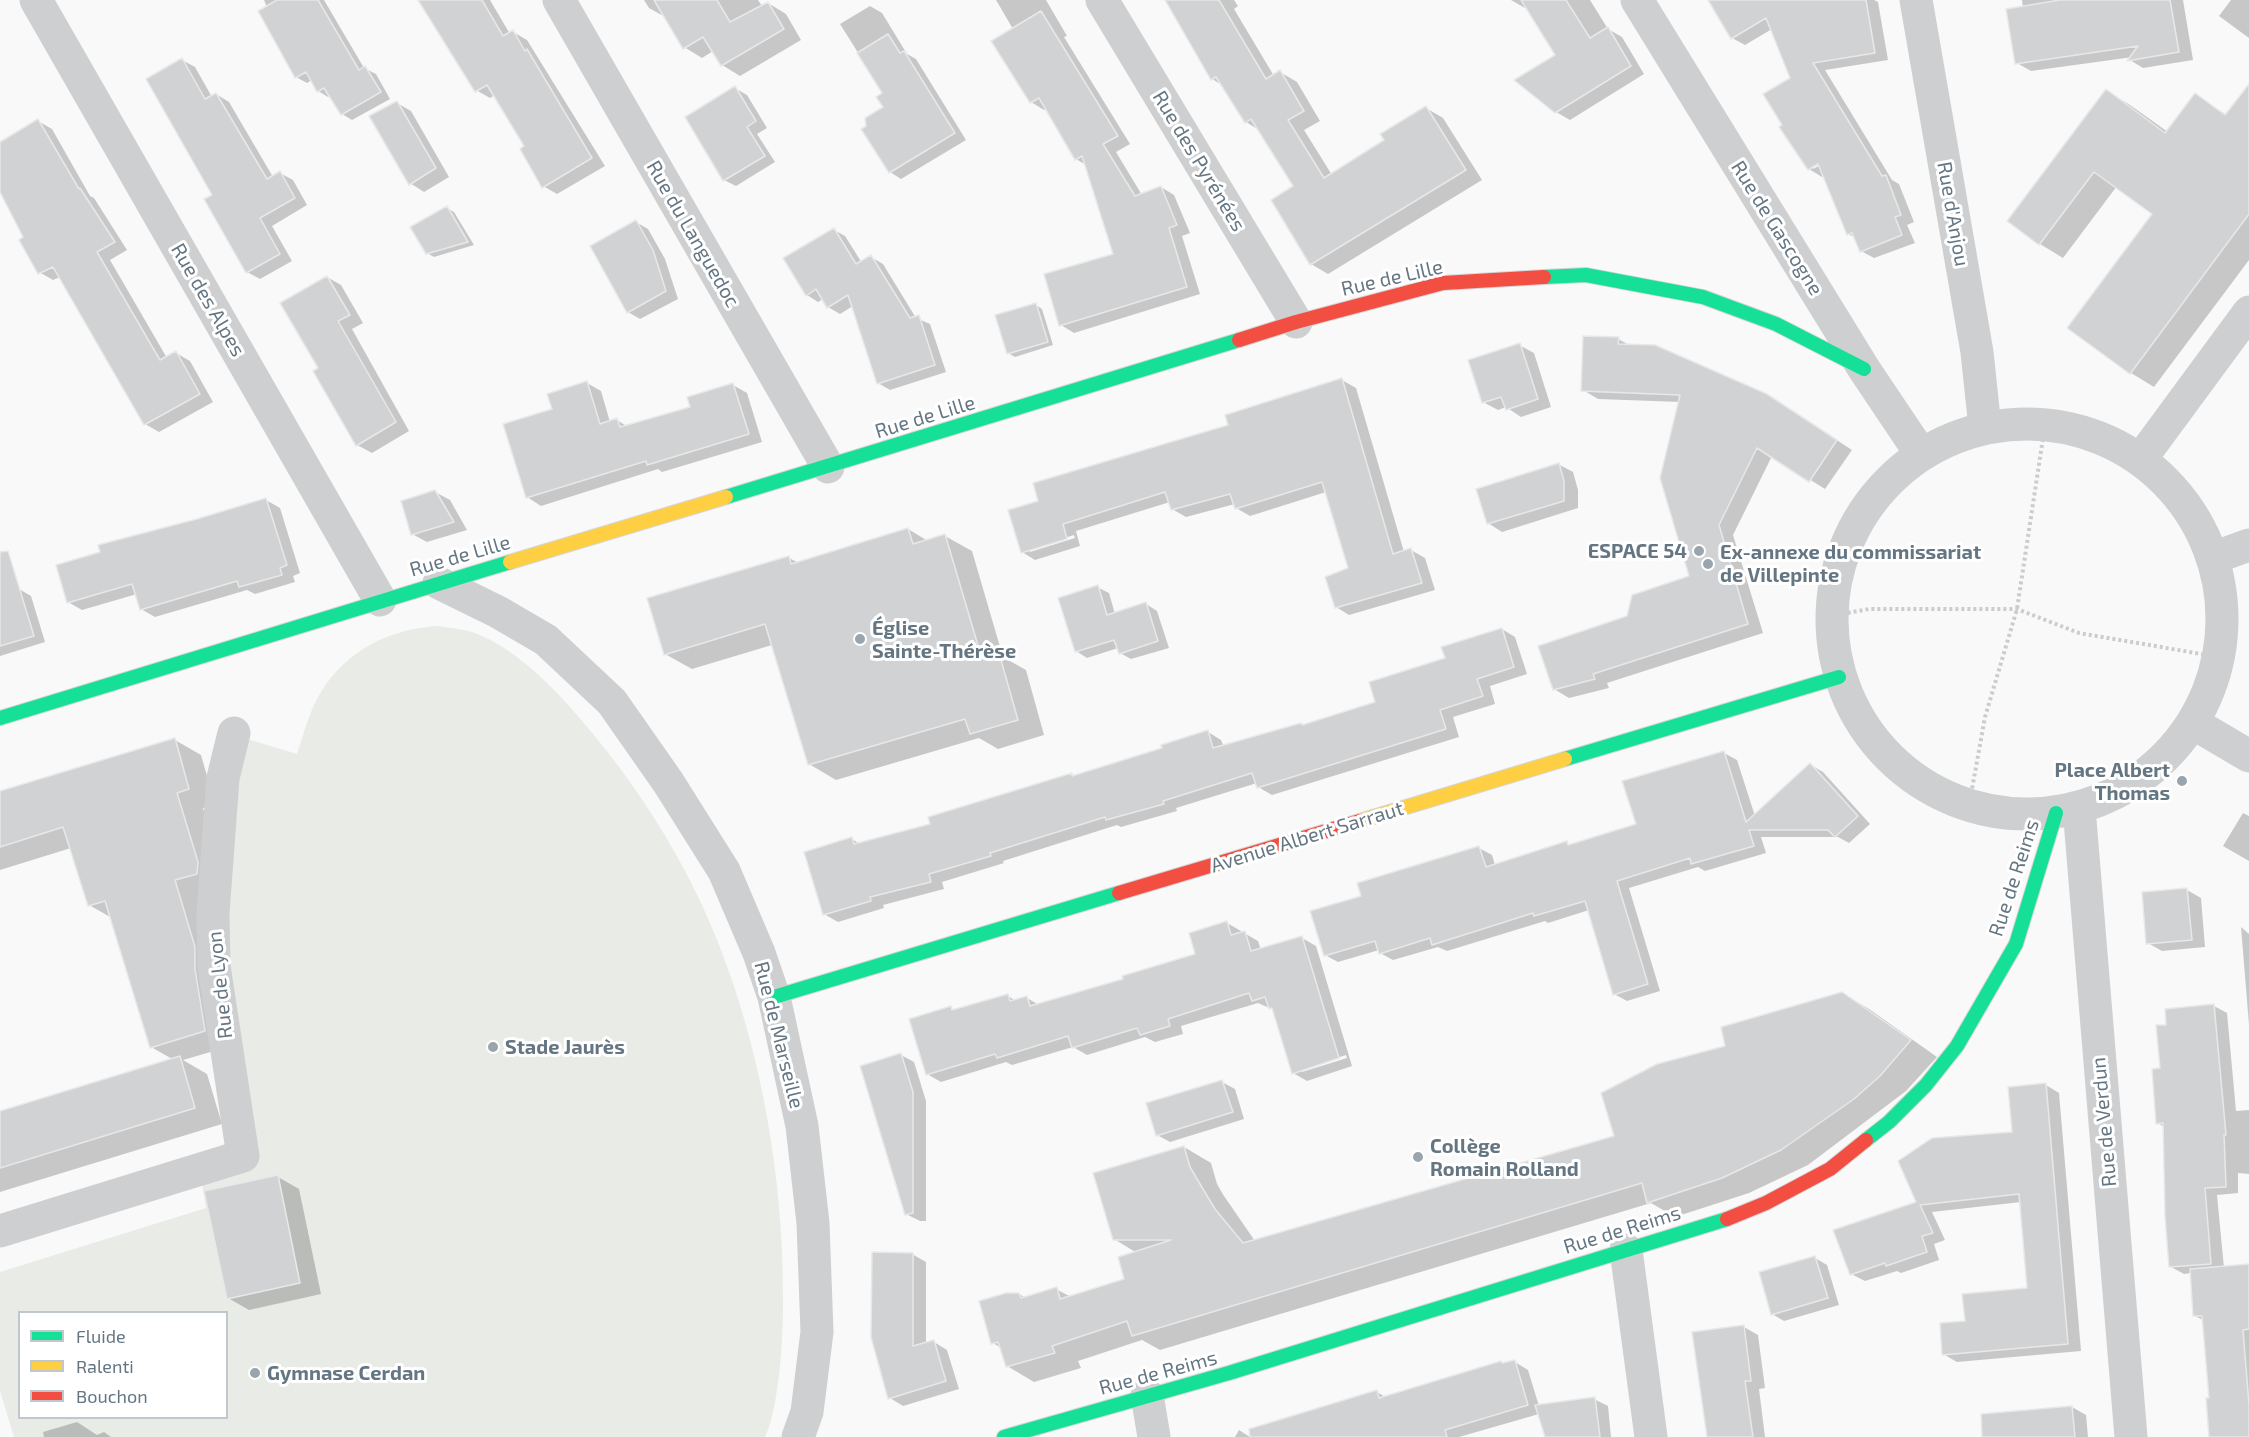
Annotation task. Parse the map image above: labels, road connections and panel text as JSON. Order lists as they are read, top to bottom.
{
  "streets": {
    "street": [
      "Rue des Pyrénées",
      "Rue d'Anjou",
      "Rue de Gascogne",
      "Rue du Languedoc",
      "Rue de Lille",
      "Rue des Alpes",
      "Avenue Albert Sarraut",
      "Rue de Reims",
      "Rue de Lyon",
      "Rue de Marseille",
      "Rue de Verdun"
    ]
  },
  "crossings": [
    ["Rue des Pyrénées", "Rue de Lille"],
    ["Rue de Gascogne", "Rue de Lille"],
    ["Rue du Languedoc", "Rue de Lille"],
    ["Rue de Lille", "Rue des Alpes"],
    ["Rue de Lille", "Rue de Marseille"],
    ["Avenue Albert Sarraut", "Rue de Marseille"],
    ["Rue de Reims", "Rue de Verdun"]
  ],
  "places": [
    "ESPACE 54",
    "Ex-annexe du commissariat de Villepinte",
    "Église Sainte-Thérèse",
    "Place Albert Thomas",
    "Stade Jaurès",
    "Collège Romain Rolland",
    "Gymnase Cerdan"
  ],
  "legend": ["Fluide", "Ralenti", "Bouchon"]
}
